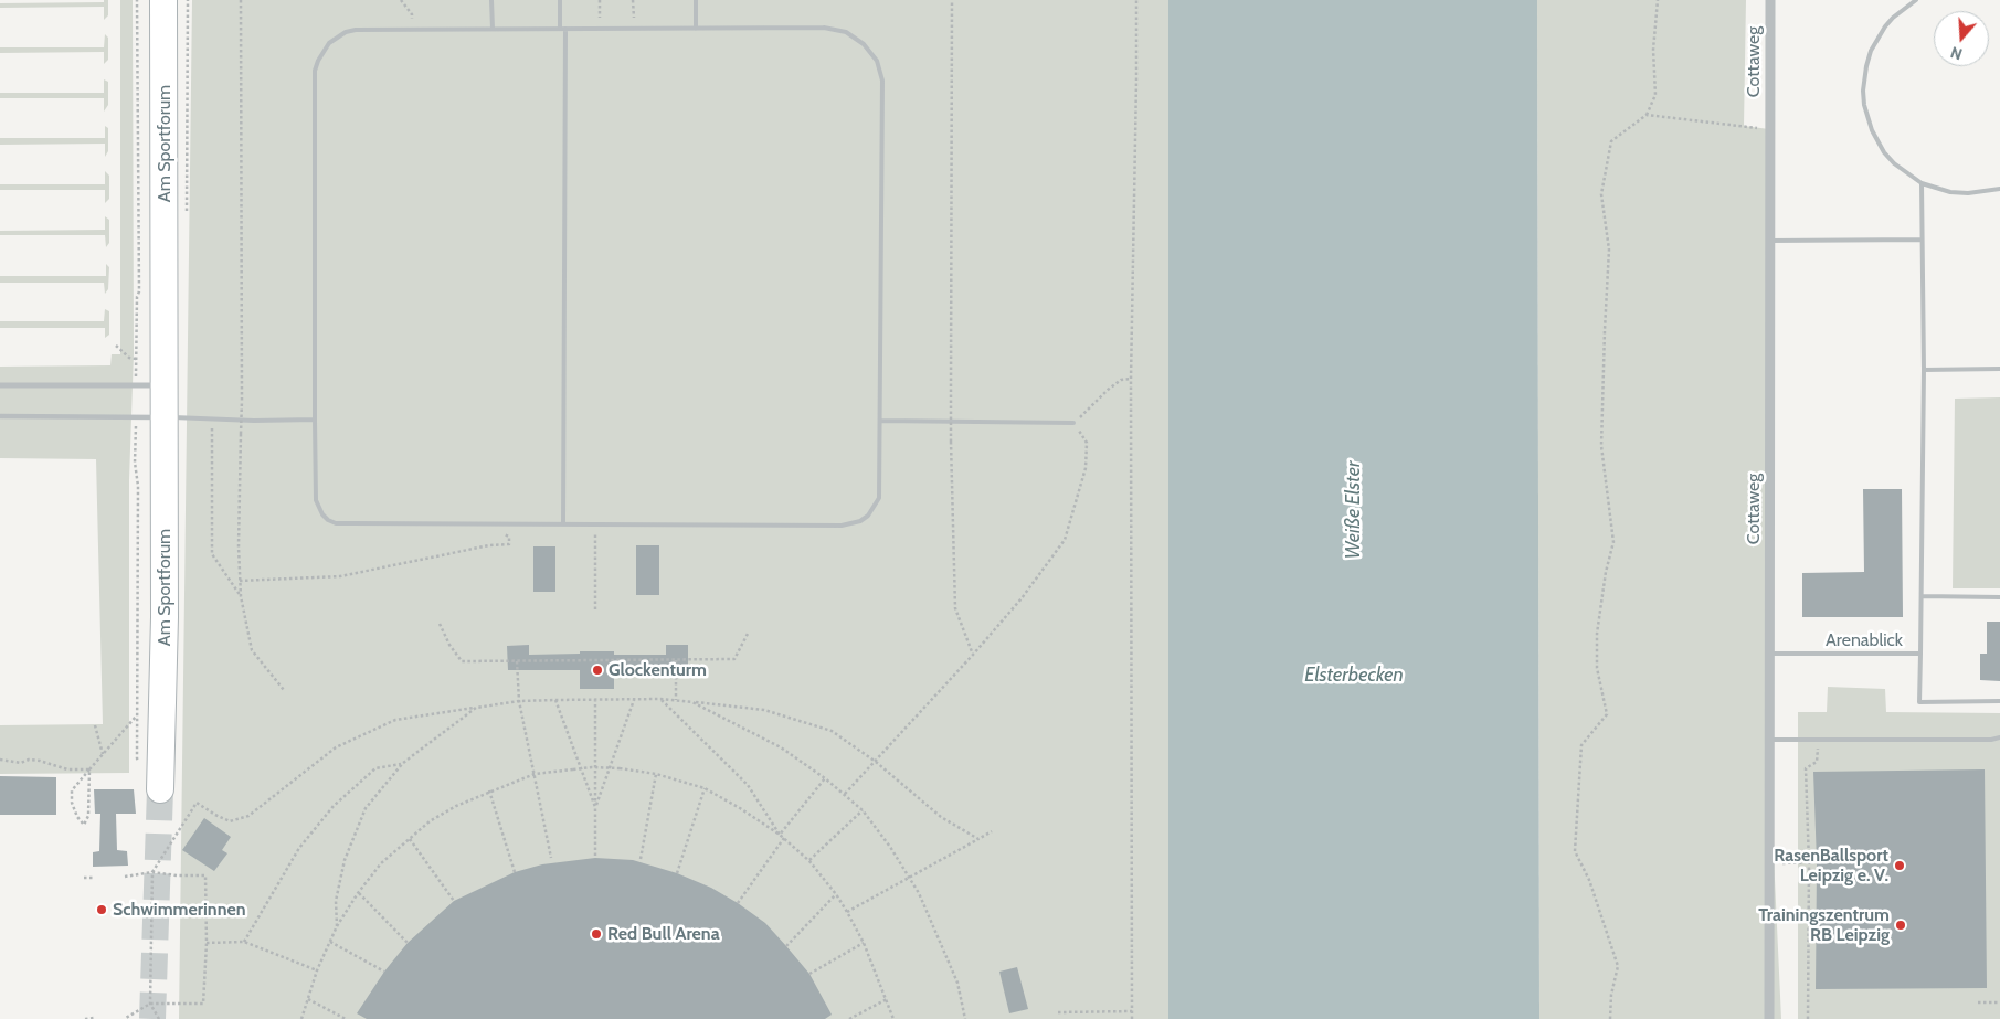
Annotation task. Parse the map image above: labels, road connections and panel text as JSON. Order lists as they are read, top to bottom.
{
  "streets": {
    "main road": ["Am Sportforum"],
    "street": ["Cottaweg"],
    "lane": ["Arenablick"]
  },
  "crossings": [
    ["Cottaweg", "Arenablick"]
  ],
  "water": ["Weiße Elster", "Elsterbecken"],
  "places": [
    "Glockenturm",
    "RasenBallsport Leipzig e. V.",
    "Schwimmerinnen",
    "Trainingszentrum RB Leipzig",
    "Red Bull Arena"
  ],
  "north": "bottom"
}
